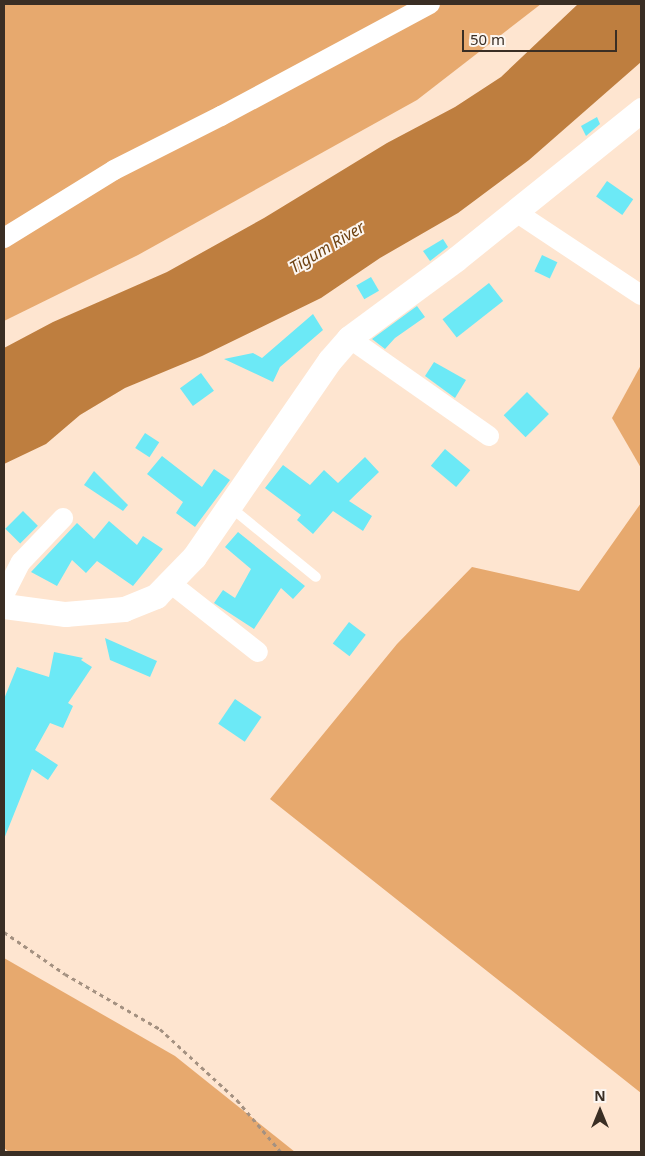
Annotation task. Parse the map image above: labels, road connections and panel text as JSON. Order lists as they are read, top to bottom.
{
  "water": ["Tigum River"],
  "scale_bar": "50 m",
  "north": "top"
}
